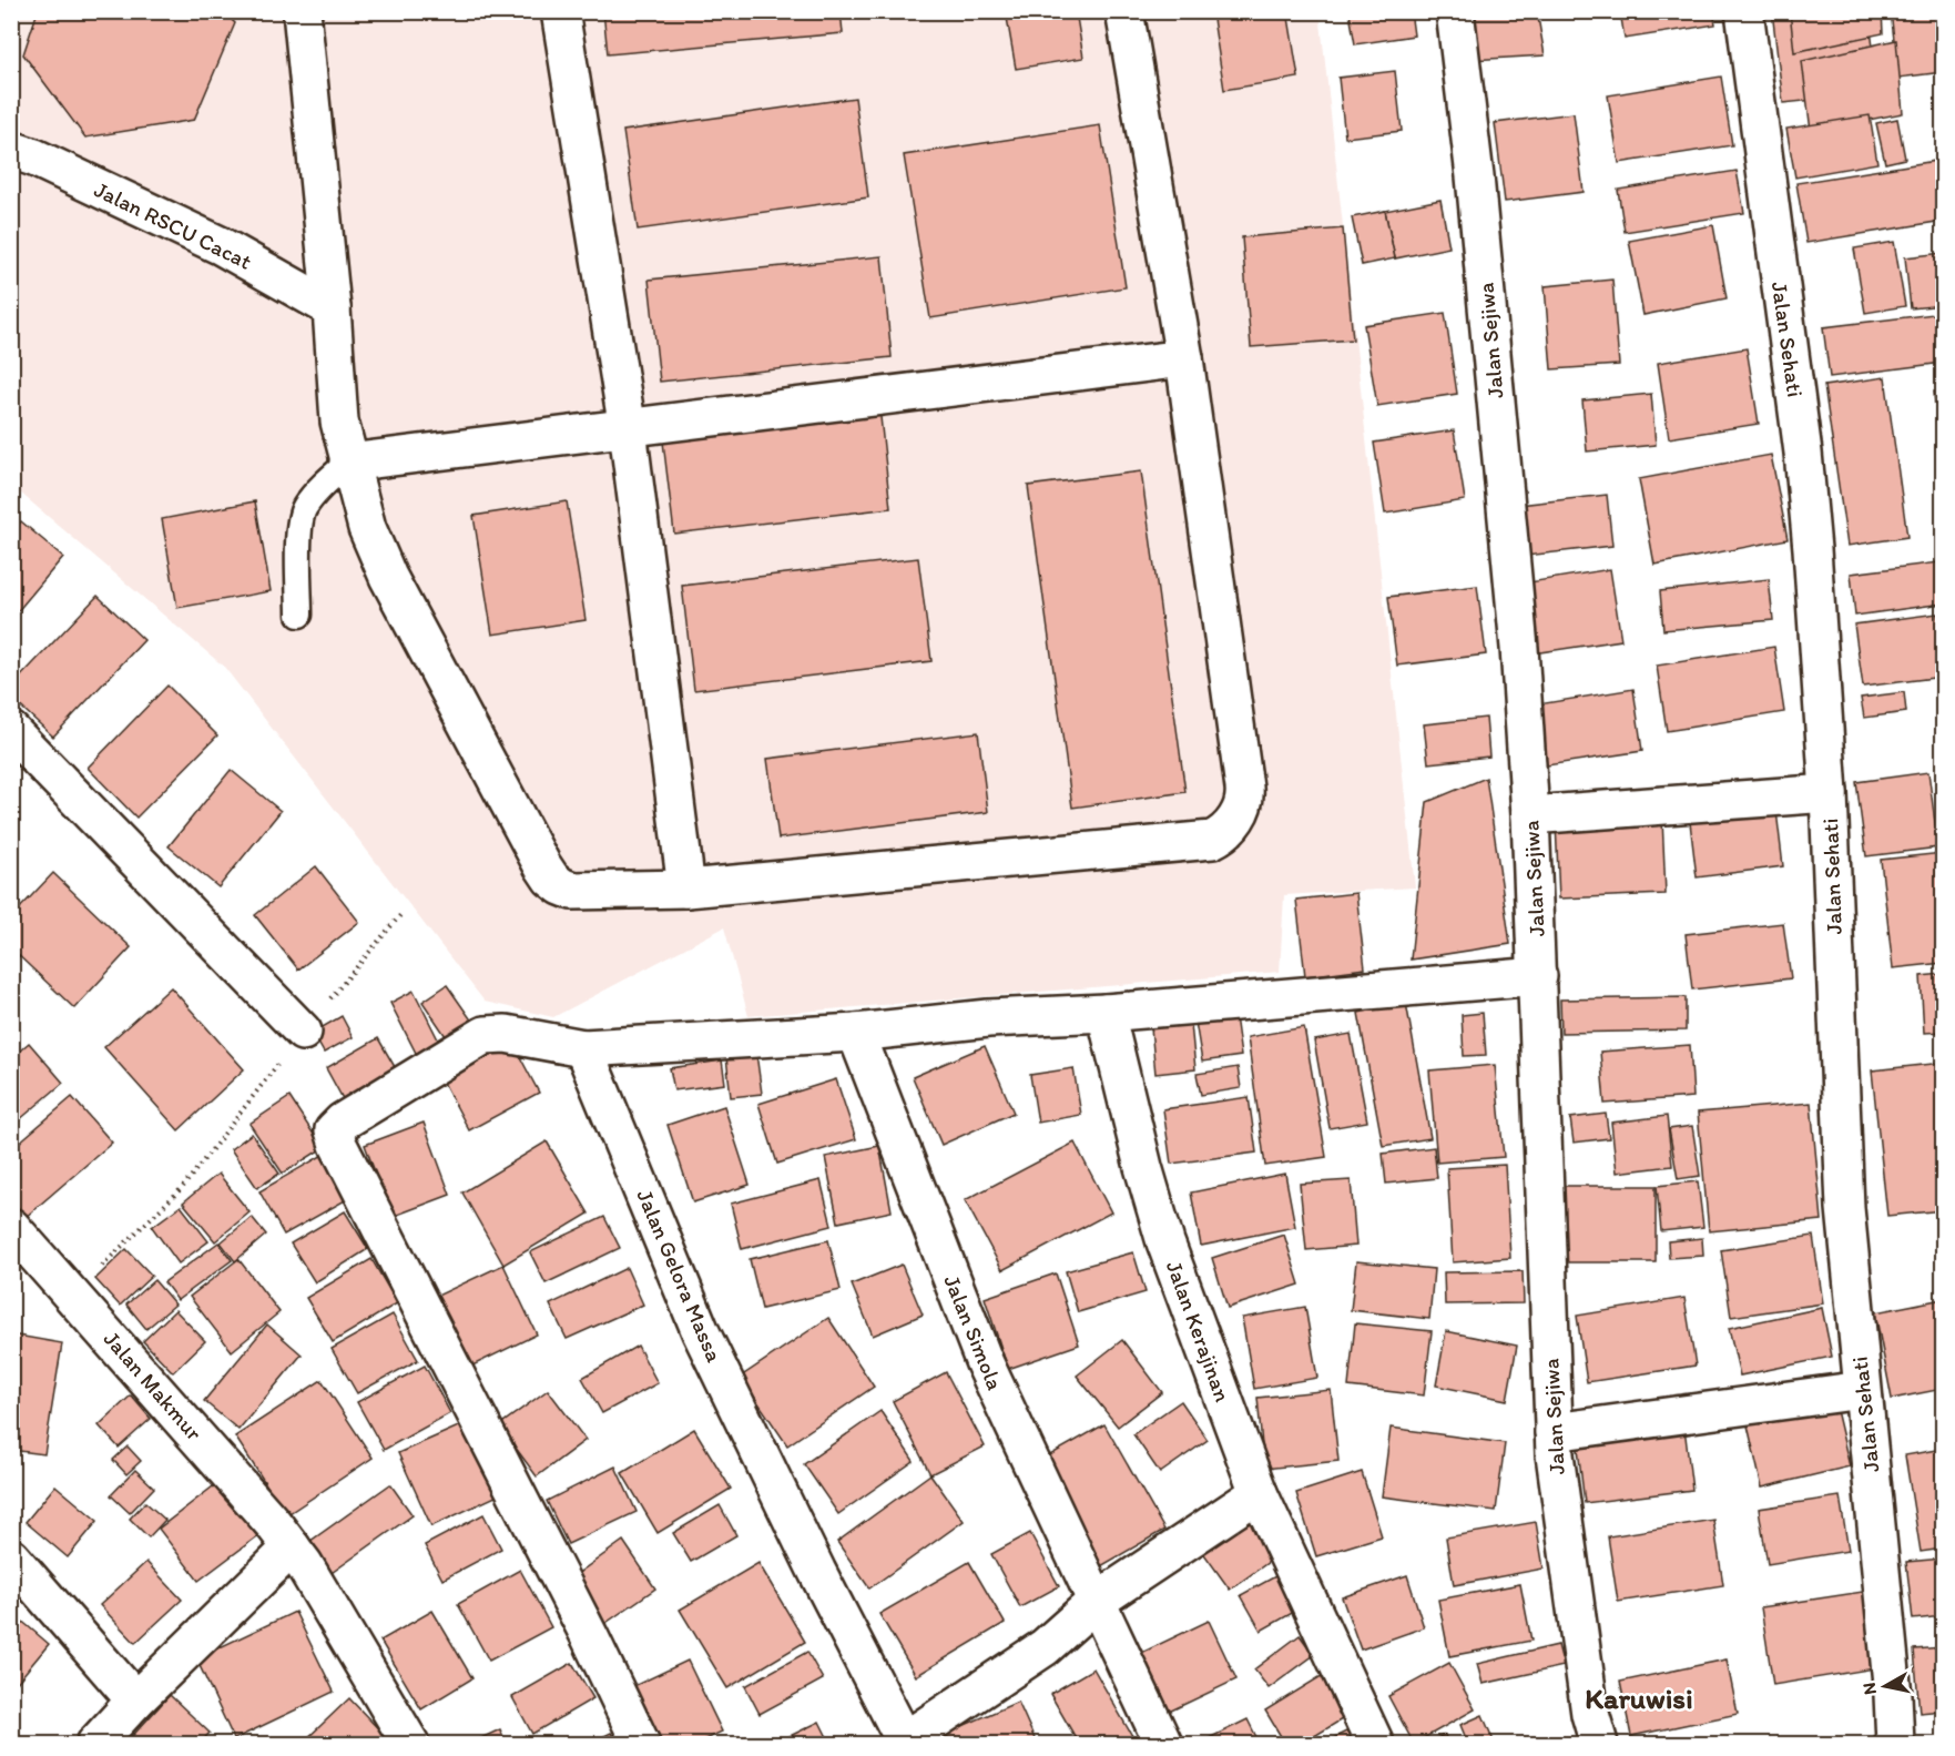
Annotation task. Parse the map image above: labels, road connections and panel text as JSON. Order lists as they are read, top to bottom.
{
  "streets": {
    "street": [
      "Jalan RSCU Cacat",
      "Jalan Sehati",
      "Jalan Sejiwa",
      "Jalan Gelora Massa",
      "Jalan Kerajinan",
      "Jalan Simola",
      "Jalan Makmur"
    ]
  },
  "districts": ["Karuwisi"],
  "north": "left"
}
